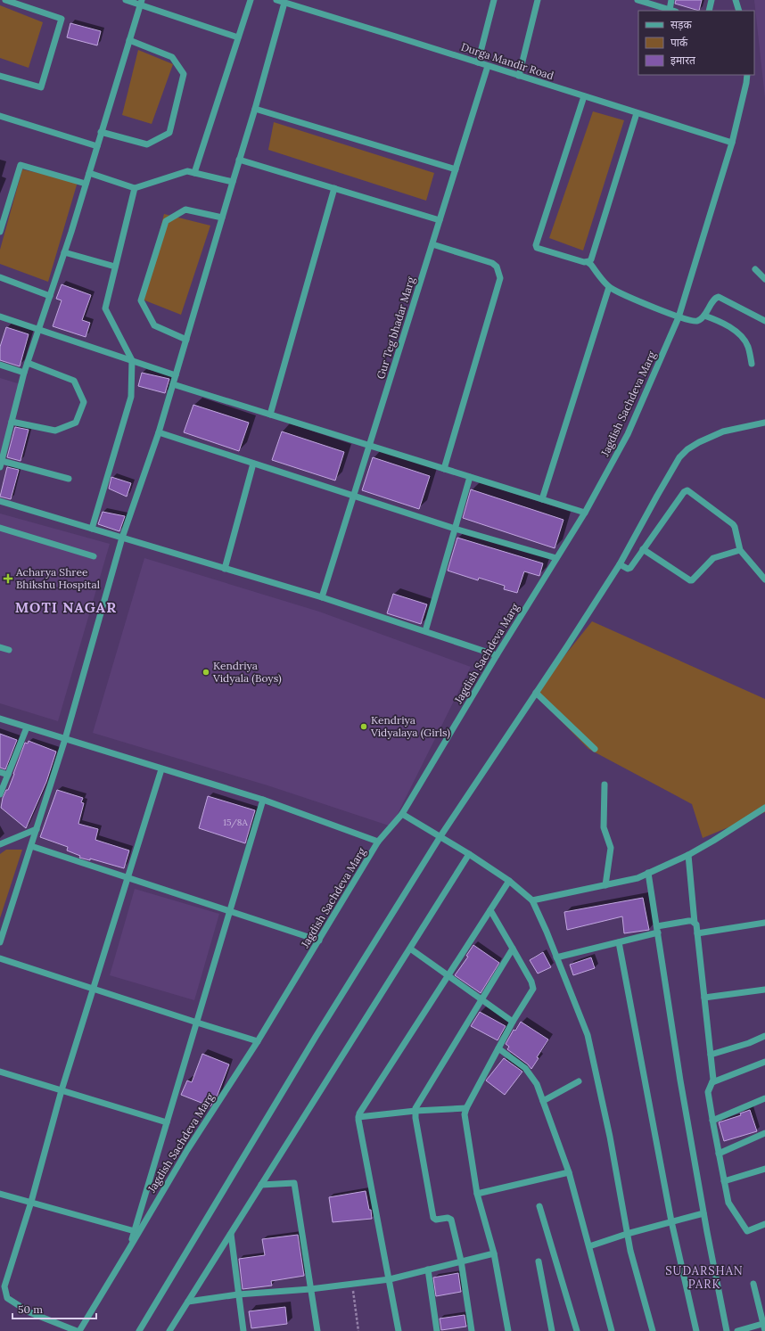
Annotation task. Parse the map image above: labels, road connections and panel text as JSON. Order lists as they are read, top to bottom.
{
  "streets": {
    "street": ["Durga Mandir Road", "Gur Teg bhadar Marg", "Jagdish Sachdeva Marg"]
  },
  "crossings": [
    ["Durga Mandir Road", "Gur Teg bhadar Marg"],
    ["Durga Mandir Road", "Jagdish Sachdeva Marg"]
  ],
  "districts": ["MOTI NAGAR", "SUDARSHAN PARK"],
  "places": {
    "health": ["Acharya Shree Bhikshu Hospital"],
    "other": ["Kendriya Vidyala (Boys)", "Kendriya Vidyalaya (Girls)"]
  },
  "house_numbers": ["15/8A"],
  "legend": ["सड़क", "पार्क", "इमारत"],
  "scale_bar": "50 m"
}
